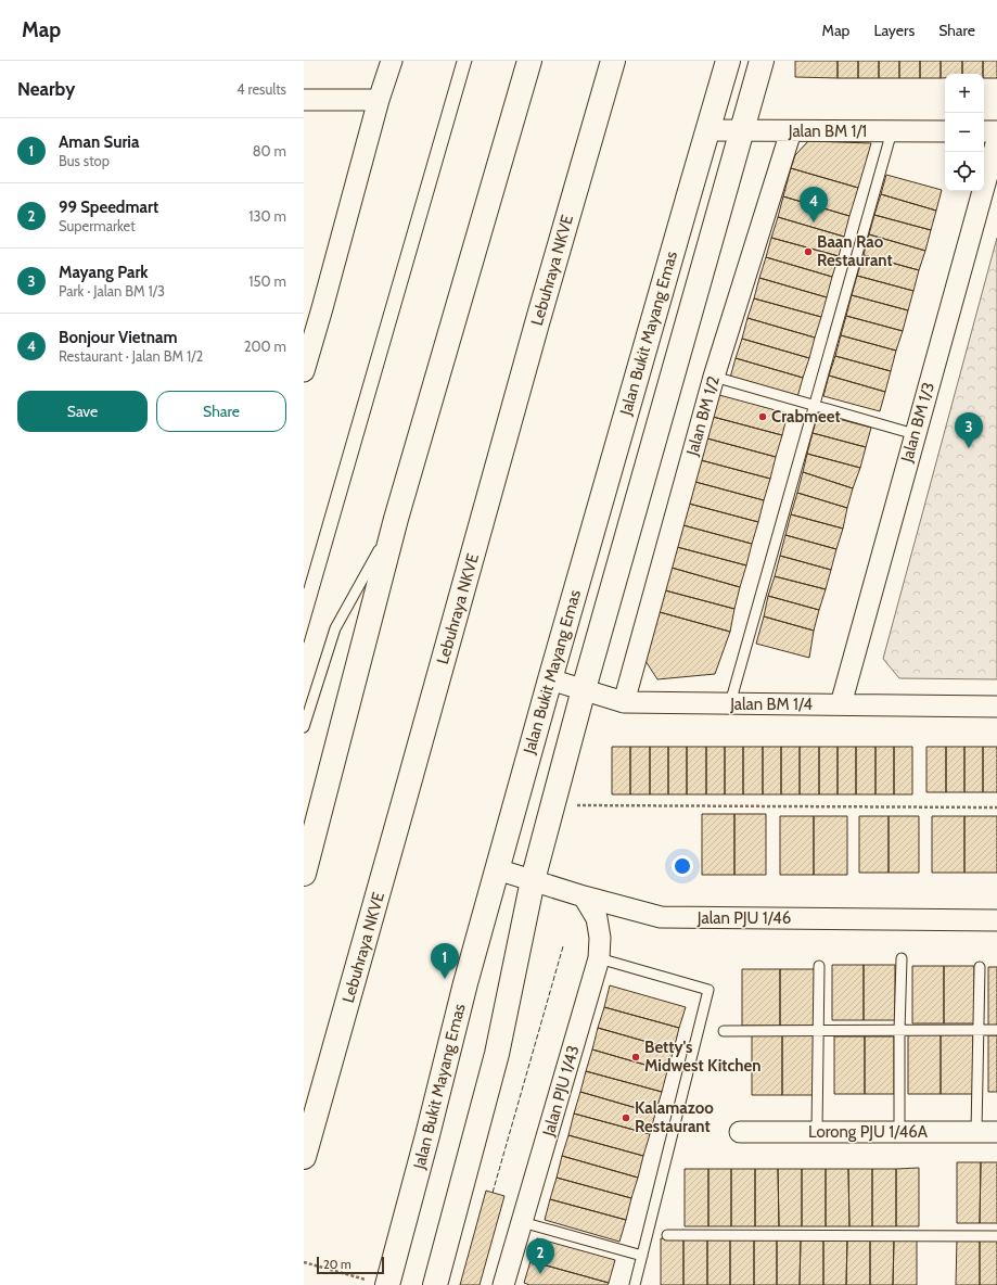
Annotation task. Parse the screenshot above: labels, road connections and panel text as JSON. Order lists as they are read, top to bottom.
{
  "streets": {
    "main road": ["Lebuhraya NKVE", "Jalan Bukit Mayang Emas"],
    "street": [
      "Jalan BM 1/1",
      "Jalan BM 1/2",
      "Jalan BM 1/3",
      "Jalan BM 1/4",
      "Jalan PJU 1/46",
      "Jalan PJU 1/43",
      "Lorong PJU 1/46A"
    ]
  },
  "crossings": [
    ["Jalan BM 1/1", "Jalan Bukit Mayang Emas"],
    ["Jalan BM 1/1", "Jalan BM 1/2"],
    ["Jalan Bukit Mayang Emas", "Jalan BM 1/4"],
    ["Jalan Bukit Mayang Emas", "Jalan PJU 1/46"],
    ["Jalan BM 1/2", "Jalan BM 1/4"],
    ["Jalan BM 1/3", "Jalan BM 1/4"],
    ["Jalan PJU 1/46", "Jalan PJU 1/43"]
  ],
  "places": [
    "Baan Rao Restaurant",
    "Crabmeet",
    "Betty's Midwest Kitchen",
    "Kalamazoo Restaurant"
  ],
  "scale_bar": "20 m",
  "page": {
    "header": "Map",
    "nav": ["Map", "Layers", "Share"],
    "heading": ["Nearby", "4 results"],
    "map_buttons": ["+", "−"],
    "list": [
      {
        "mark": "1",
        "name": "Aman Suria",
        "note": "Bus stop",
        "value": "80 m"
      },
      {
        "mark": "2",
        "name": "99 Speedmart",
        "note": "Supermarket",
        "value": "130 m"
      },
      {
        "mark": "3",
        "name": "Mayang Park",
        "note": "Park · Jalan BM 1/3",
        "value": "150 m"
      },
      {
        "mark": "4",
        "name": "Bonjour Vietnam",
        "note": "Restaurant · Jalan BM 1/2",
        "value": "200 m"
      }
    ],
    "pins": [
      "4",
      "3",
      "1",
      "2"
    ],
    "buttons": ["Save", "Share"],
    "scale": "20 m"
  }
}
